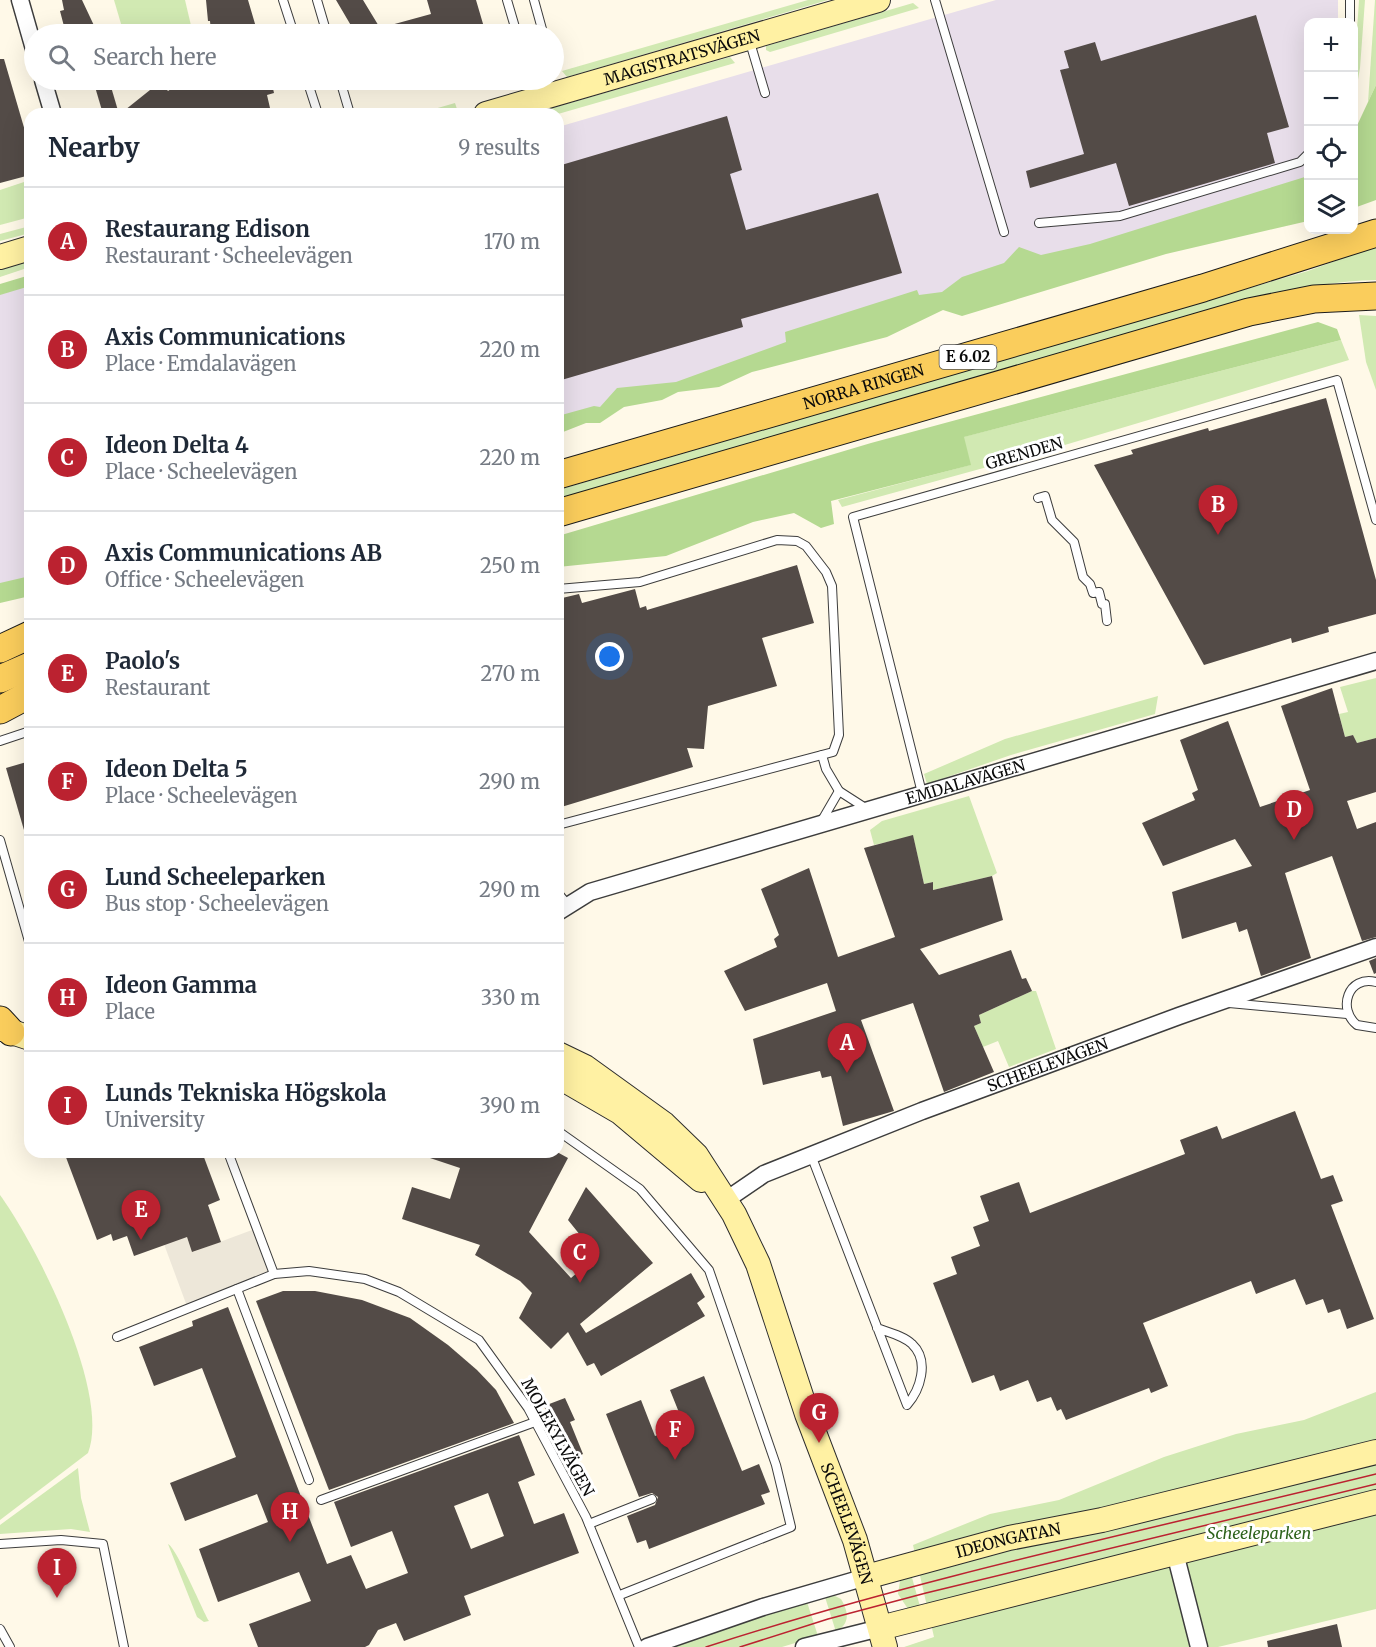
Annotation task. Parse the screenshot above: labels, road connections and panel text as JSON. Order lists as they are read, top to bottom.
{
  "streets": {
    "main road": ["E 6.02", "NORRA RINGEN"],
    "street": [
      "MAGISTRATSVÄGEN",
      "EMDALAVÄGEN",
      "SCHEELEVÄGEN",
      "IDEONGATAN"
    ],
    "lane": ["GRENDEN", "MOLEKYLVÄGEN"]
  },
  "crossings": [
    ["GRENDEN", "EMDALAVÄGEN"],
    ["SCHEELEVÄGEN", "IDEONGATAN"]
  ],
  "parks": ["Scheeleparken"],
  "page": {
    "map_buttons": ["+", "−"],
    "search": "Search here",
    "heading": ["Nearby", "9 results"],
    "list": [
      {
        "mark": "A",
        "name": "Restaurang Edison",
        "note": "Restaurant · Scheelevägen",
        "value": "170 m"
      },
      {
        "mark": "B",
        "name": "Axis Communications",
        "note": "Place · Emdalavägen",
        "value": "220 m"
      },
      {
        "mark": "C",
        "name": "Ideon Delta 4",
        "note": "Place · Scheelevägen",
        "value": "220 m"
      },
      {
        "mark": "D",
        "name": "Axis Communications AB",
        "note": "Office · Scheelevägen",
        "value": "250 m"
      },
      {
        "mark": "E",
        "name": "Paolo's",
        "note": "Restaurant",
        "value": "270 m"
      },
      {
        "mark": "F",
        "name": "Ideon Delta 5",
        "note": "Place · Scheelevägen",
        "value": "290 m"
      },
      {
        "mark": "G",
        "name": "Lund Scheeleparken",
        "note": "Bus stop · Scheelevägen",
        "value": "290 m"
      },
      {
        "mark": "H",
        "name": "Ideon Gamma",
        "note": "Place",
        "value": "330 m"
      },
      {
        "mark": "I",
        "name": "Lunds Tekniska Högskola",
        "note": "University",
        "value": "390 m"
      }
    ],
    "pins": [
      "B",
      "D",
      "A",
      "E",
      "C",
      "G",
      "F",
      "H",
      "I"
    ]
  }
}
